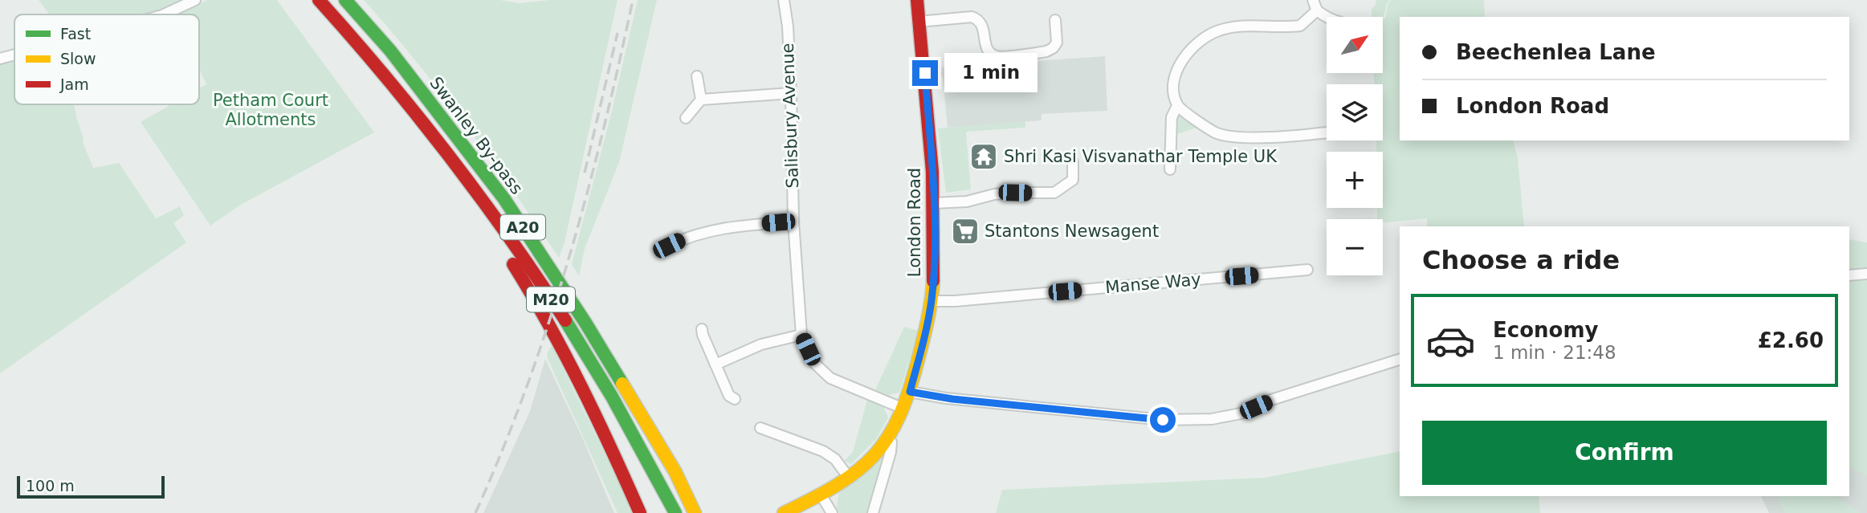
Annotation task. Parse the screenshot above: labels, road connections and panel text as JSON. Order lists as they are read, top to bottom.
{
  "streets": {
    "main road": [
      "Swanley By-pass",
      "London Road",
      "A20",
      "M20"
    ],
    "street": ["Salisbury Avenue", "Manse Way"]
  },
  "crossings": [
    ["Salisbury Avenue", "London Road"],
    ["Swanley By-pass", "A20"],
    ["London Road", "Manse Way"],
    ["A20", "M20"]
  ],
  "parks": ["Petham Court Allotments"],
  "places": {
    "temple": ["Shri Kasi Visvanathar Temple UK"],
    "supermarket": ["Stantons Newsagent"]
  },
  "legend": ["Fast", "Slow", "Jam"],
  "scale_bar": "100 m",
  "north": "top right",
  "page": {
    "map_buttons": ["+", "−"],
    "banner": ["Beechenlea Lane", "London Road"],
    "bubble": "1 min",
    "heading": "Choose a ride",
    "list": [
      {
        "name": "Economy",
        "note": "1 min · 21:48",
        "value": "£2.60"
      }
    ],
    "buttons": "Confirm",
    "scale": "100 m"
  }
}
